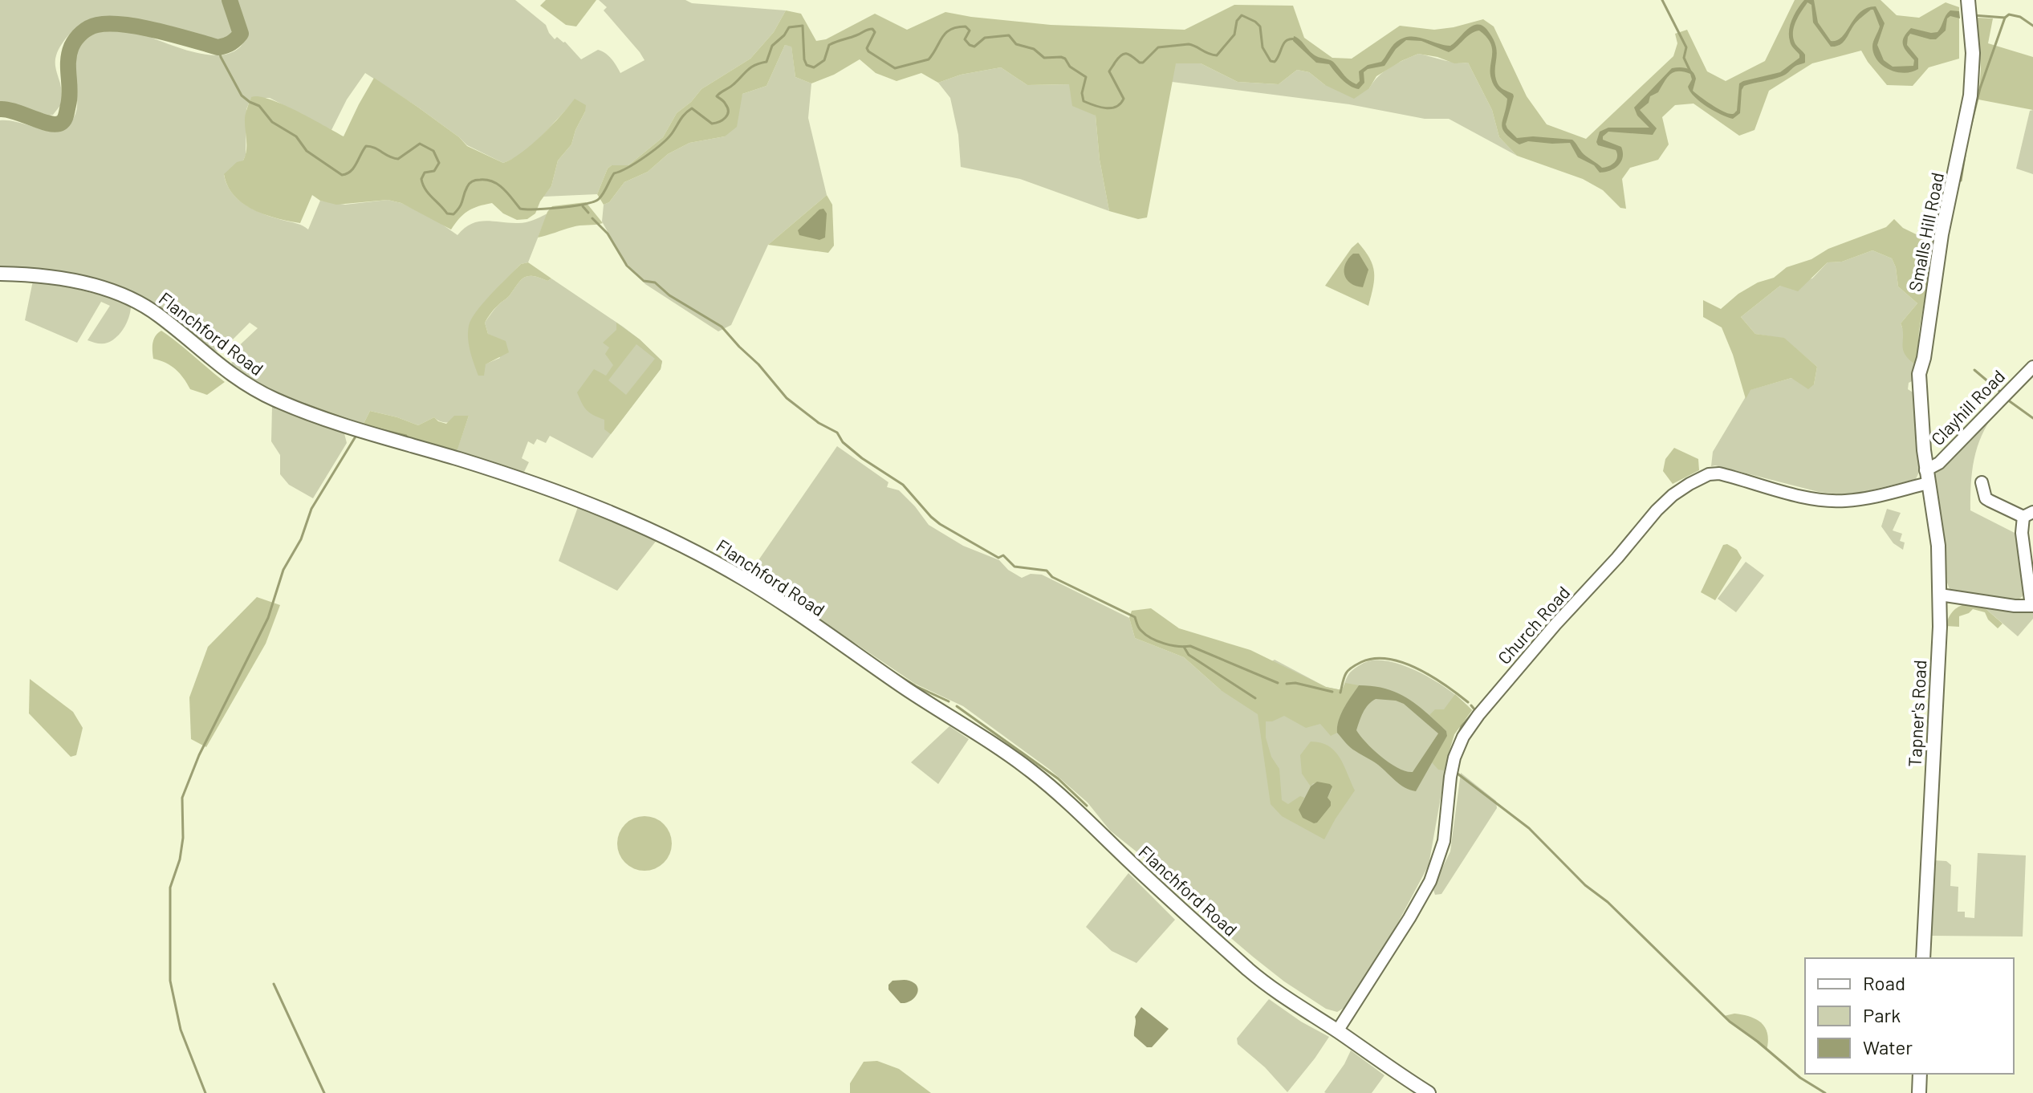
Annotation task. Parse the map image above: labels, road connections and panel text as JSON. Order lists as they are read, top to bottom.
{
  "streets": {
    "street": [
      "Smalls Hill Road",
      "Flanchford Road",
      "Clayhill Road",
      "Church Road",
      "Tapner's Road"
    ]
  },
  "crossings": [
    ["Smalls Hill Road", "Clayhill Road"],
    ["Smalls Hill Road", "Church Road"],
    ["Smalls Hill Road", "Tapner's Road"],
    ["Flanchford Road", "Church Road"],
    ["Clayhill Road", "Church Road"],
    ["Clayhill Road", "Tapner's Road"],
    ["Church Road", "Tapner's Road"]
  ],
  "legend": ["Road", "Park", "Water"]
}
